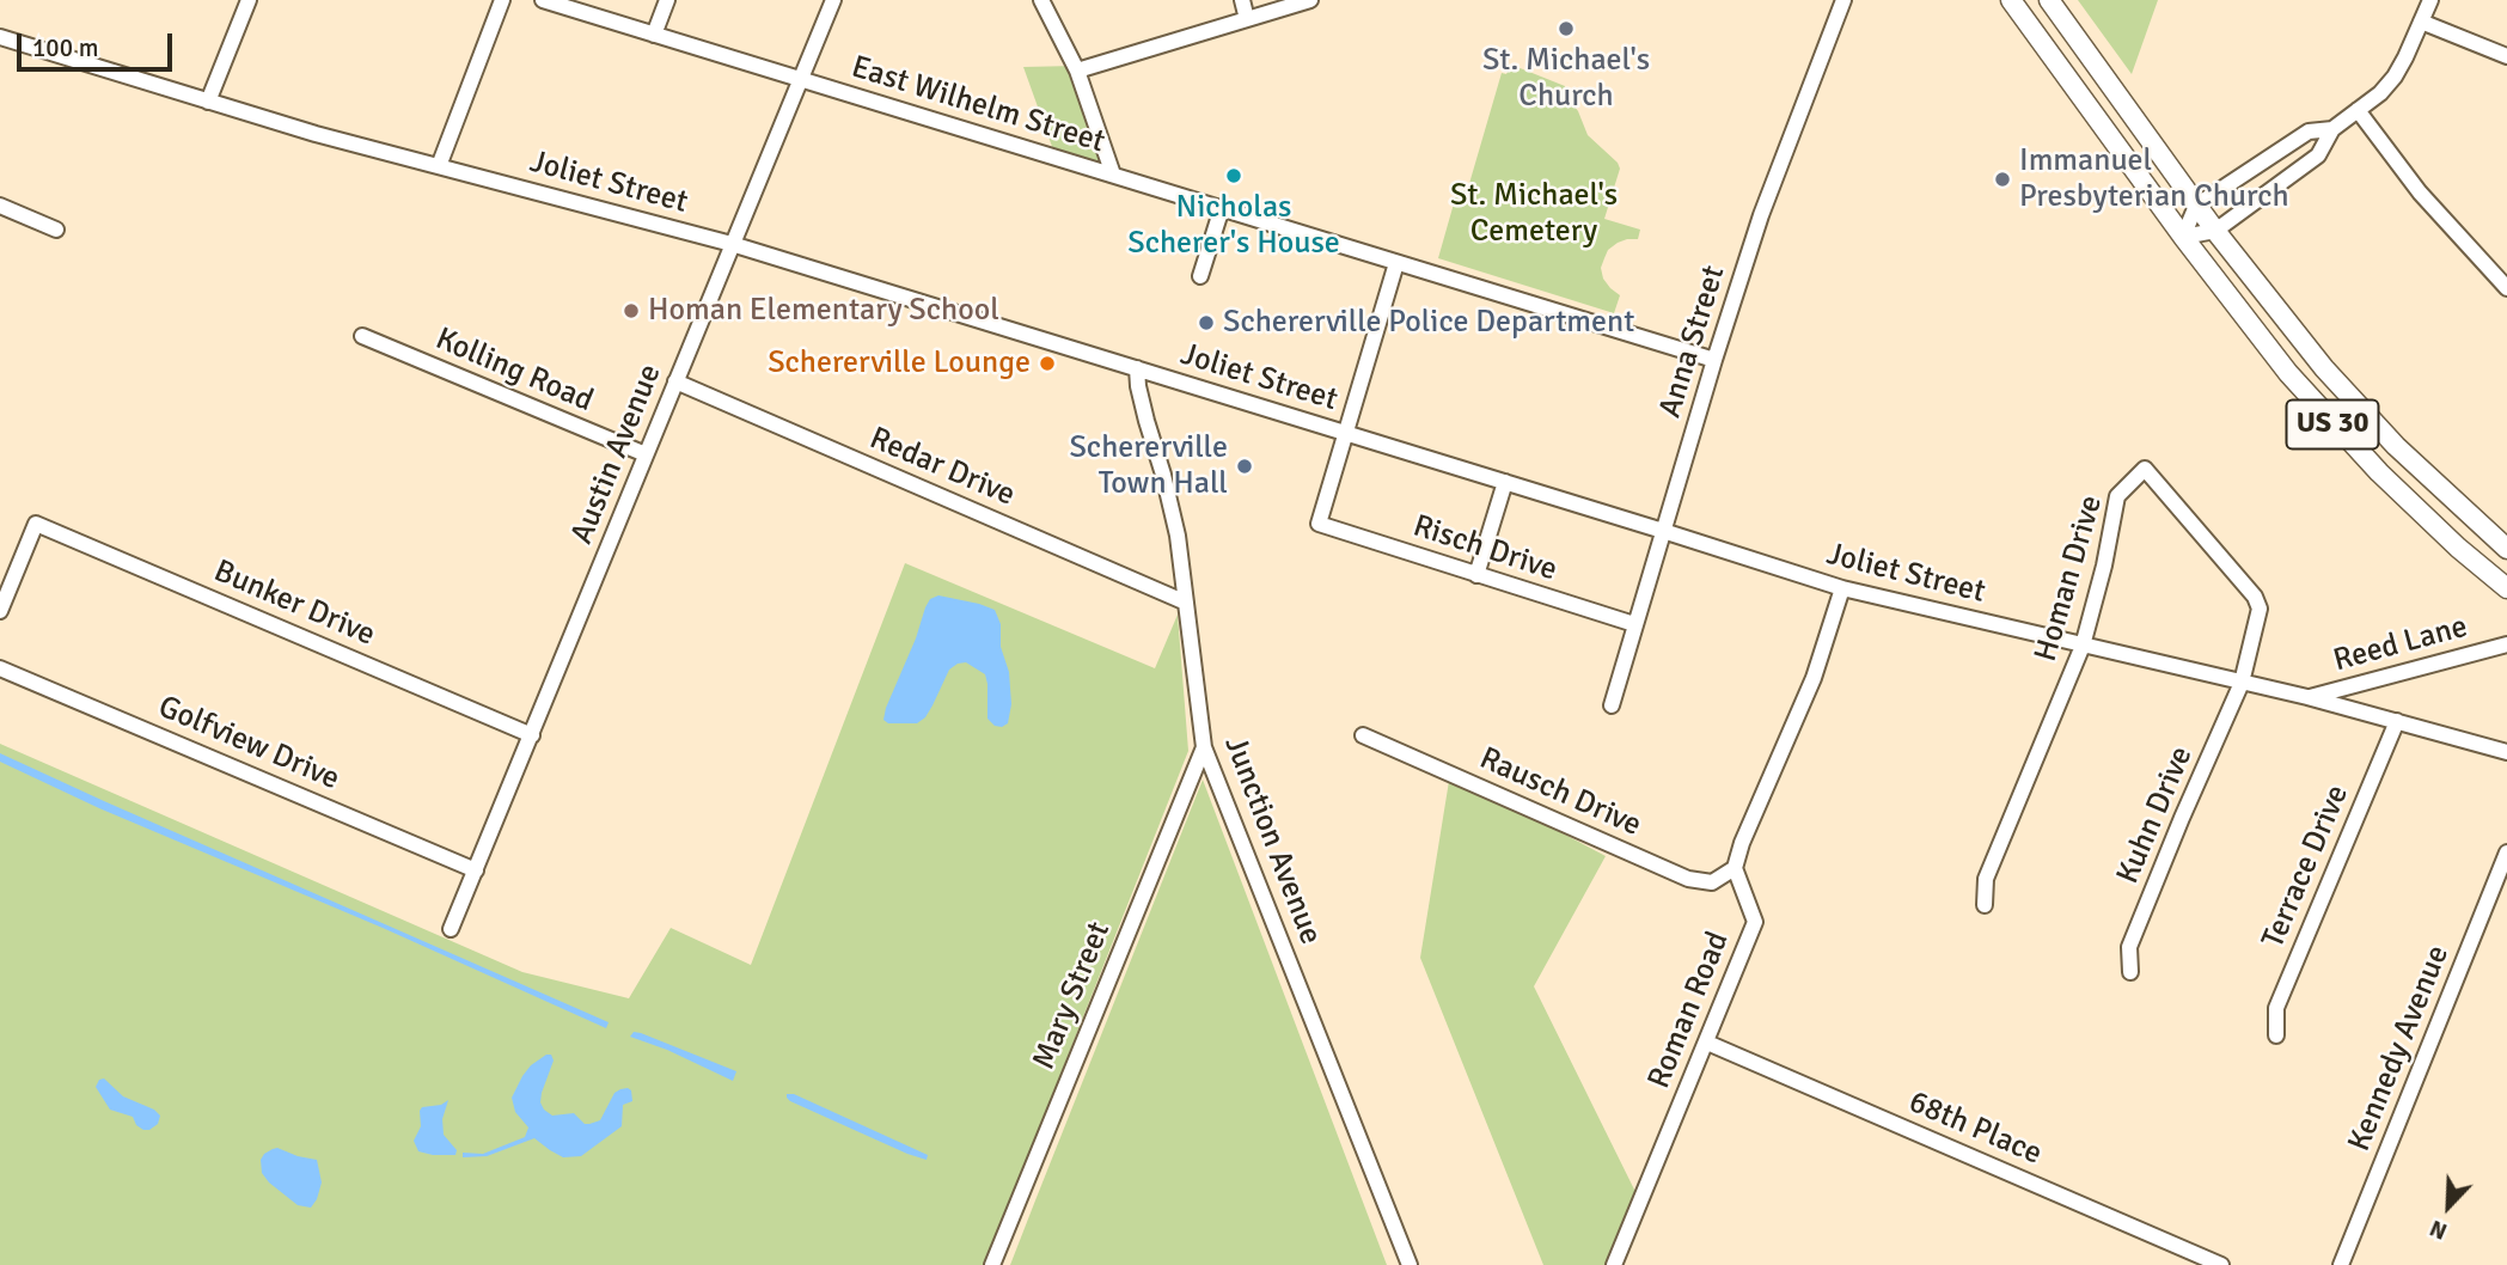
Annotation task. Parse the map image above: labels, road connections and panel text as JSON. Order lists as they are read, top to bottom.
{
  "streets": {
    "main road": ["US 30"],
    "street": [
      "East Wilhelm Street",
      "Joliet Street",
      "Anna Street",
      "Kolling Road",
      "Austin Avenue",
      "Redar Drive",
      "Risch Drive",
      "Homan Drive",
      "Bunker Drive",
      "Reed Lane",
      "Golfview Drive",
      "Rausch Drive",
      "Kuhn Drive",
      "Junction Avenue",
      "Terrace Drive",
      "Mary Street",
      "Roman Road",
      "Kennedy Avenue",
      "68th Place"
    ]
  },
  "crossings": [
    ["East Wilhelm Street", "Anna Street"],
    ["East Wilhelm Street", "Austin Avenue"],
    ["Joliet Street", "Anna Street"],
    ["Joliet Street", "Austin Avenue"],
    ["Joliet Street", "Risch Drive"],
    ["Joliet Street", "Homan Drive"],
    ["Joliet Street", "Reed Lane"],
    ["Joliet Street", "Kuhn Drive"],
    ["Joliet Street", "Junction Avenue"],
    ["Joliet Street", "Terrace Drive"],
    ["Anna Street", "Risch Drive"],
    ["Kolling Road", "Austin Avenue"],
    ["Austin Avenue", "Redar Drive"],
    ["Austin Avenue", "Bunker Drive"],
    ["Austin Avenue", "Golfview Drive"],
    ["Redar Drive", "Junction Avenue"],
    ["Homan Drive", "Kuhn Drive"],
    ["Rausch Drive", "Roman Road"],
    ["Junction Avenue", "Mary Street"],
    ["Roman Road", "68th Place"]
  ],
  "parks": ["St. Michael's Cemetery"],
  "places": [
    "St. Michael's Church",
    "Nicholas Scherer's House",
    "Immanuel Presbyterian Church",
    "Homan Elementary School",
    "Schererville Police Department",
    "Schererville Lounge",
    "Schererville Town Hall"
  ],
  "scale_bar": "100 m",
  "north": "bottom left"
}
